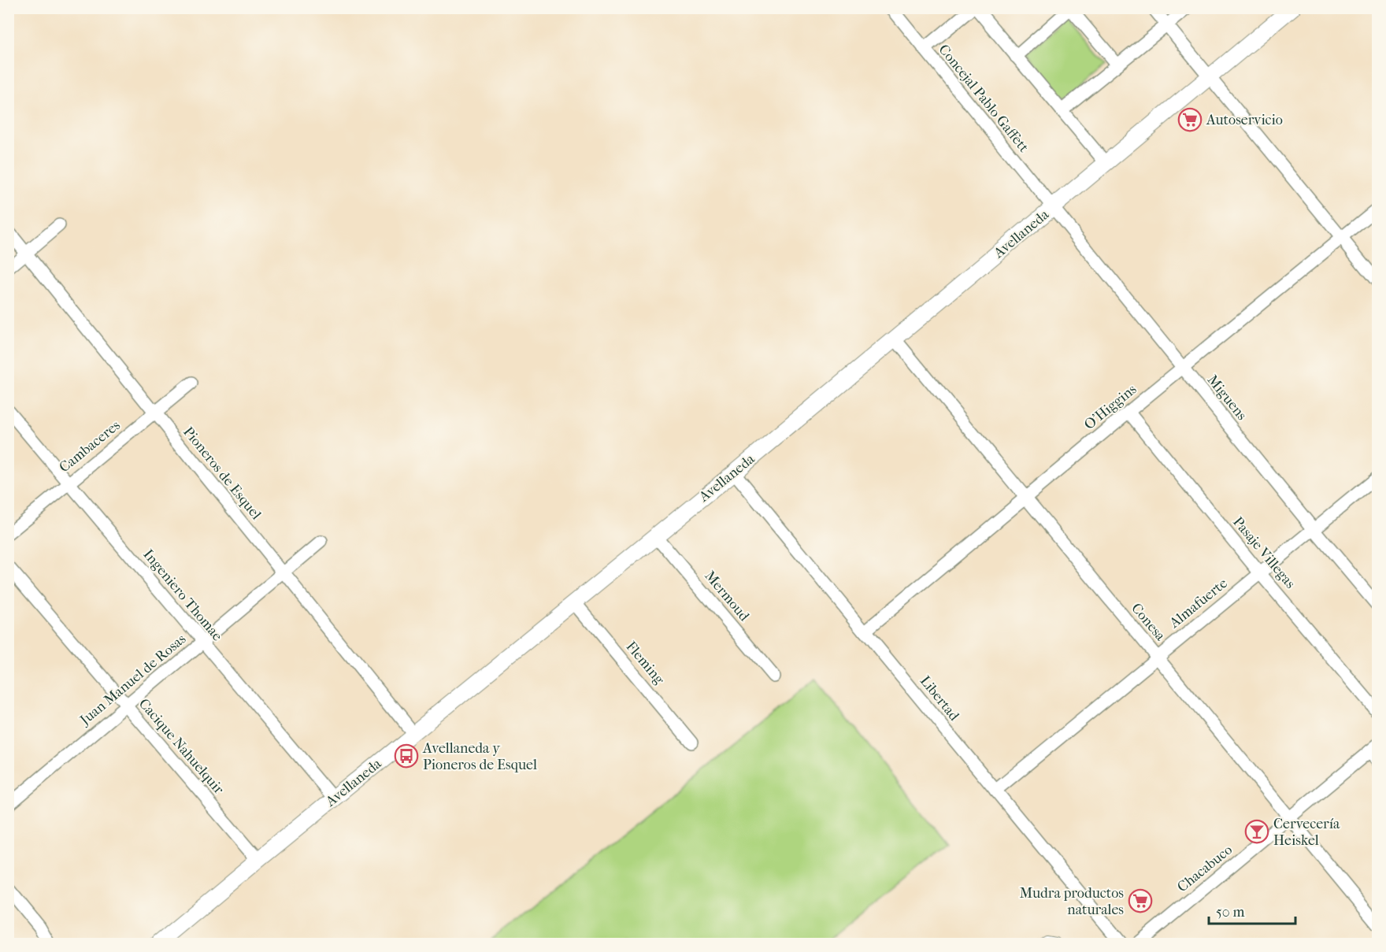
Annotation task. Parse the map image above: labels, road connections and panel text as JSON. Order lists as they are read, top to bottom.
{
  "streets": {
    "street": [
      "Concejal Pablo Gaffett",
      "Avellaneda",
      "Miguens",
      "O'Higgins",
      "Cambaceres",
      "Pioneros de Esquel",
      "Pasaje Villegas",
      "Ingeniero Thomae",
      "Mermoud",
      "Almafuerte",
      "Conesa",
      "Fleming",
      "Juan Manuel de Rosas",
      "Libertad",
      "Cacique Nahuelquir",
      "Chacabuco"
    ]
  },
  "crossings": [
    ["Concejal Pablo Gaffett", "Avellaneda"],
    ["Concejal Pablo Gaffett", "Miguens"],
    ["Avellaneda", "Miguens"],
    ["Avellaneda", "Pioneros de Esquel"],
    ["Avellaneda", "Ingeniero Thomae"],
    ["Avellaneda", "Mermoud"],
    ["Avellaneda", "Conesa"],
    ["Avellaneda", "Fleming"],
    ["Avellaneda", "Libertad"],
    ["Avellaneda", "Cacique Nahuelquir"],
    ["Miguens", "O'Higgins"],
    ["Miguens", "Almafuerte"],
    ["O'Higgins", "Pasaje Villegas"],
    ["O'Higgins", "Conesa"],
    ["O'Higgins", "Libertad"],
    ["Cambaceres", "Pioneros de Esquel"],
    ["Cambaceres", "Ingeniero Thomae"],
    ["Pioneros de Esquel", "Juan Manuel de Rosas"],
    ["Pasaje Villegas", "Almafuerte"],
    ["Ingeniero Thomae", "Juan Manuel de Rosas"],
    ["Almafuerte", "Conesa"],
    ["Almafuerte", "Libertad"],
    ["Conesa", "Chacabuco"],
    ["Juan Manuel de Rosas", "Cacique Nahuelquir"]
  ],
  "places": {
    "supermarket": ["Autoservicio", "Mudra productos naturales"],
    "bus stop": ["Avellaneda y Pioneros de Esquel"],
    "bar": ["Cervecería Heiskel"]
  },
  "scale_bar": "50 m"
}
